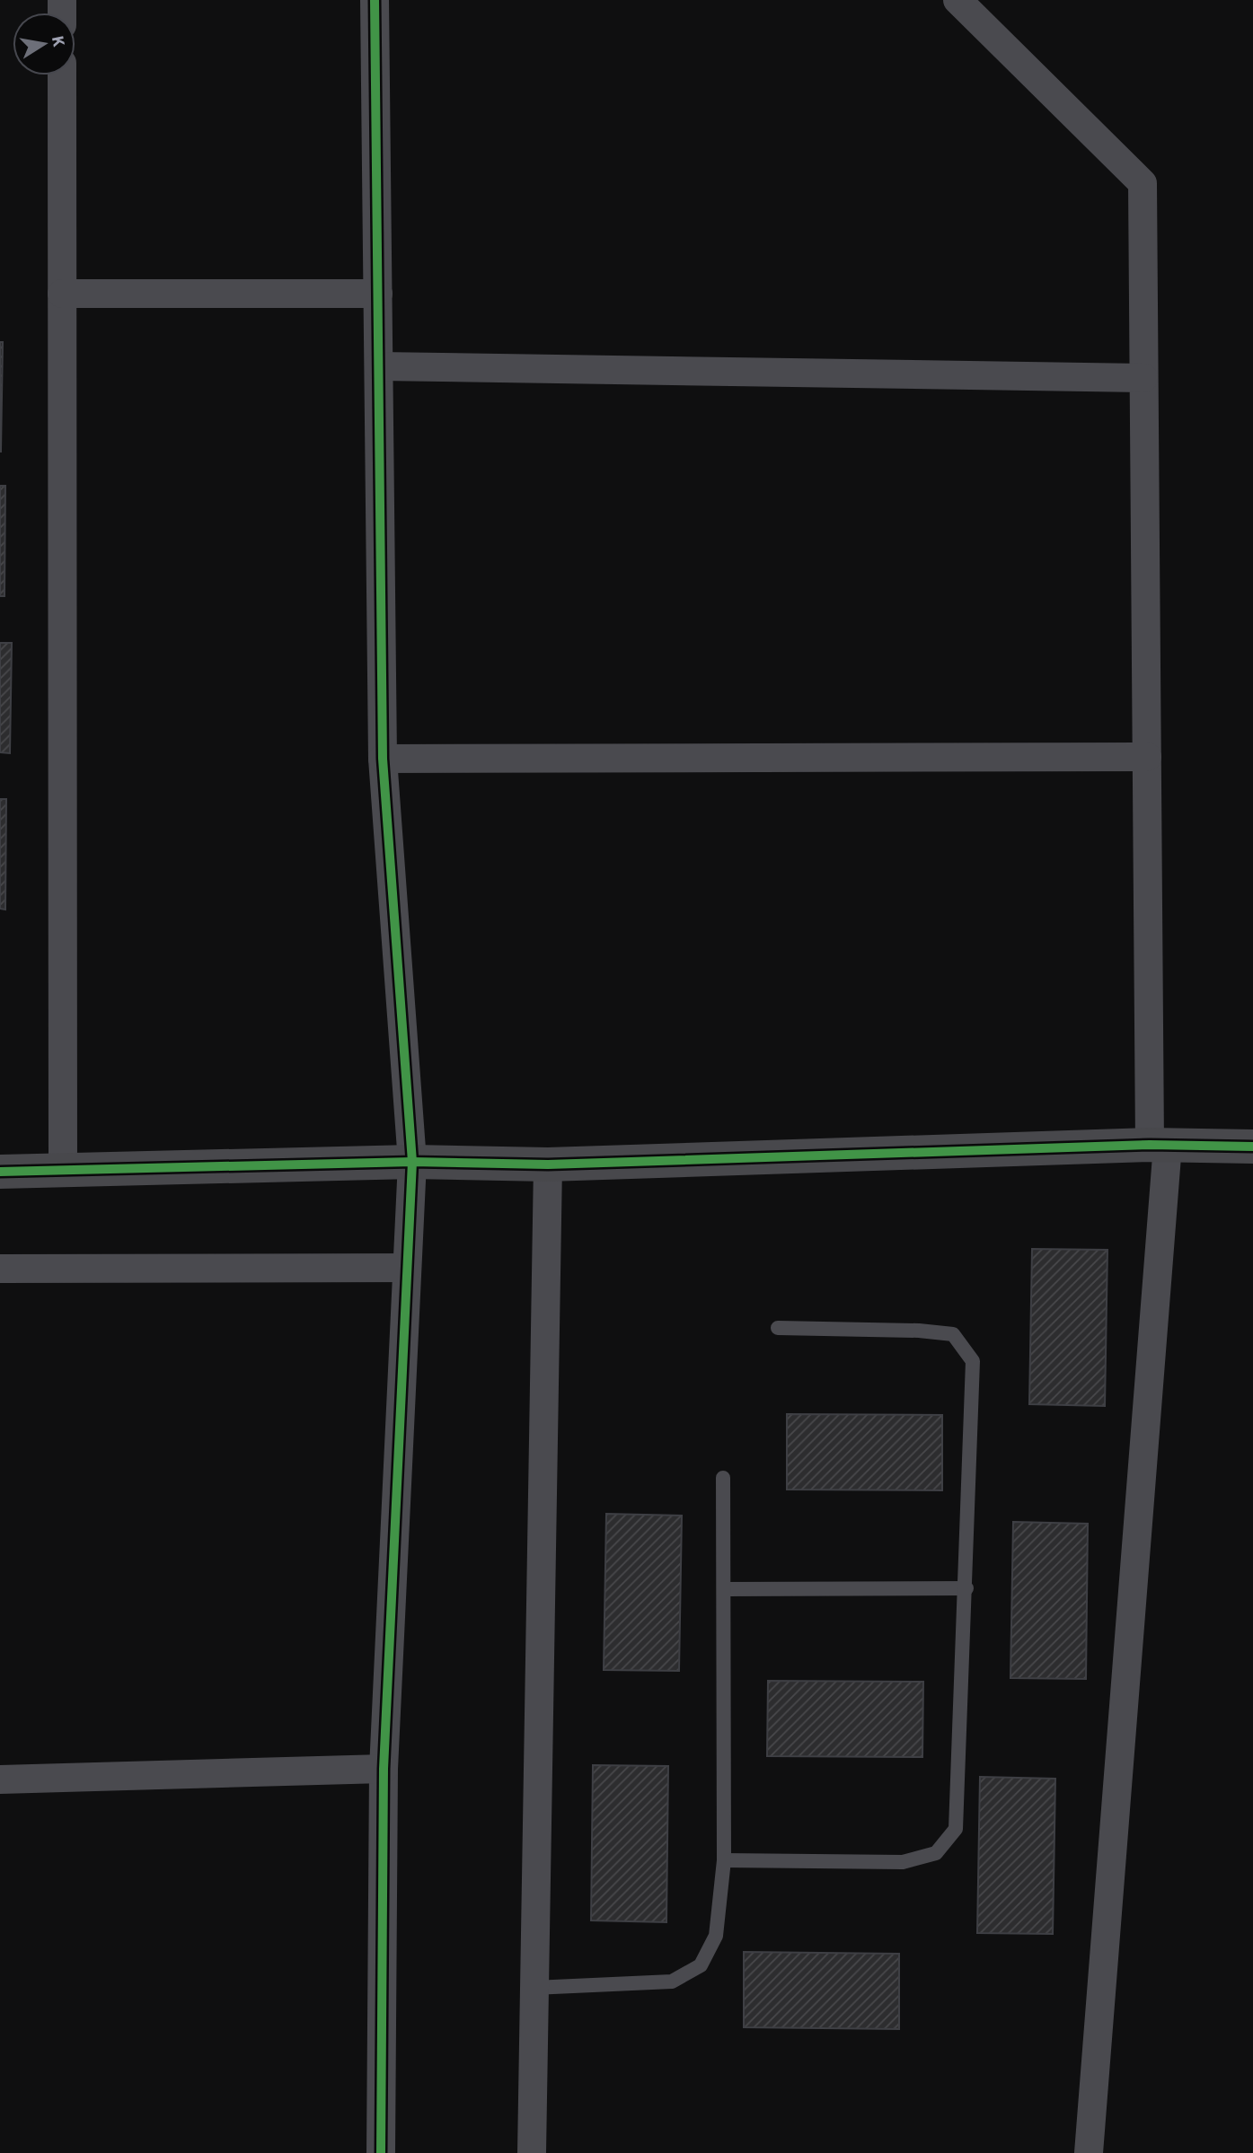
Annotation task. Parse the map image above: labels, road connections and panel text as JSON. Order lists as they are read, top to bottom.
{
  "north": "right"
}
